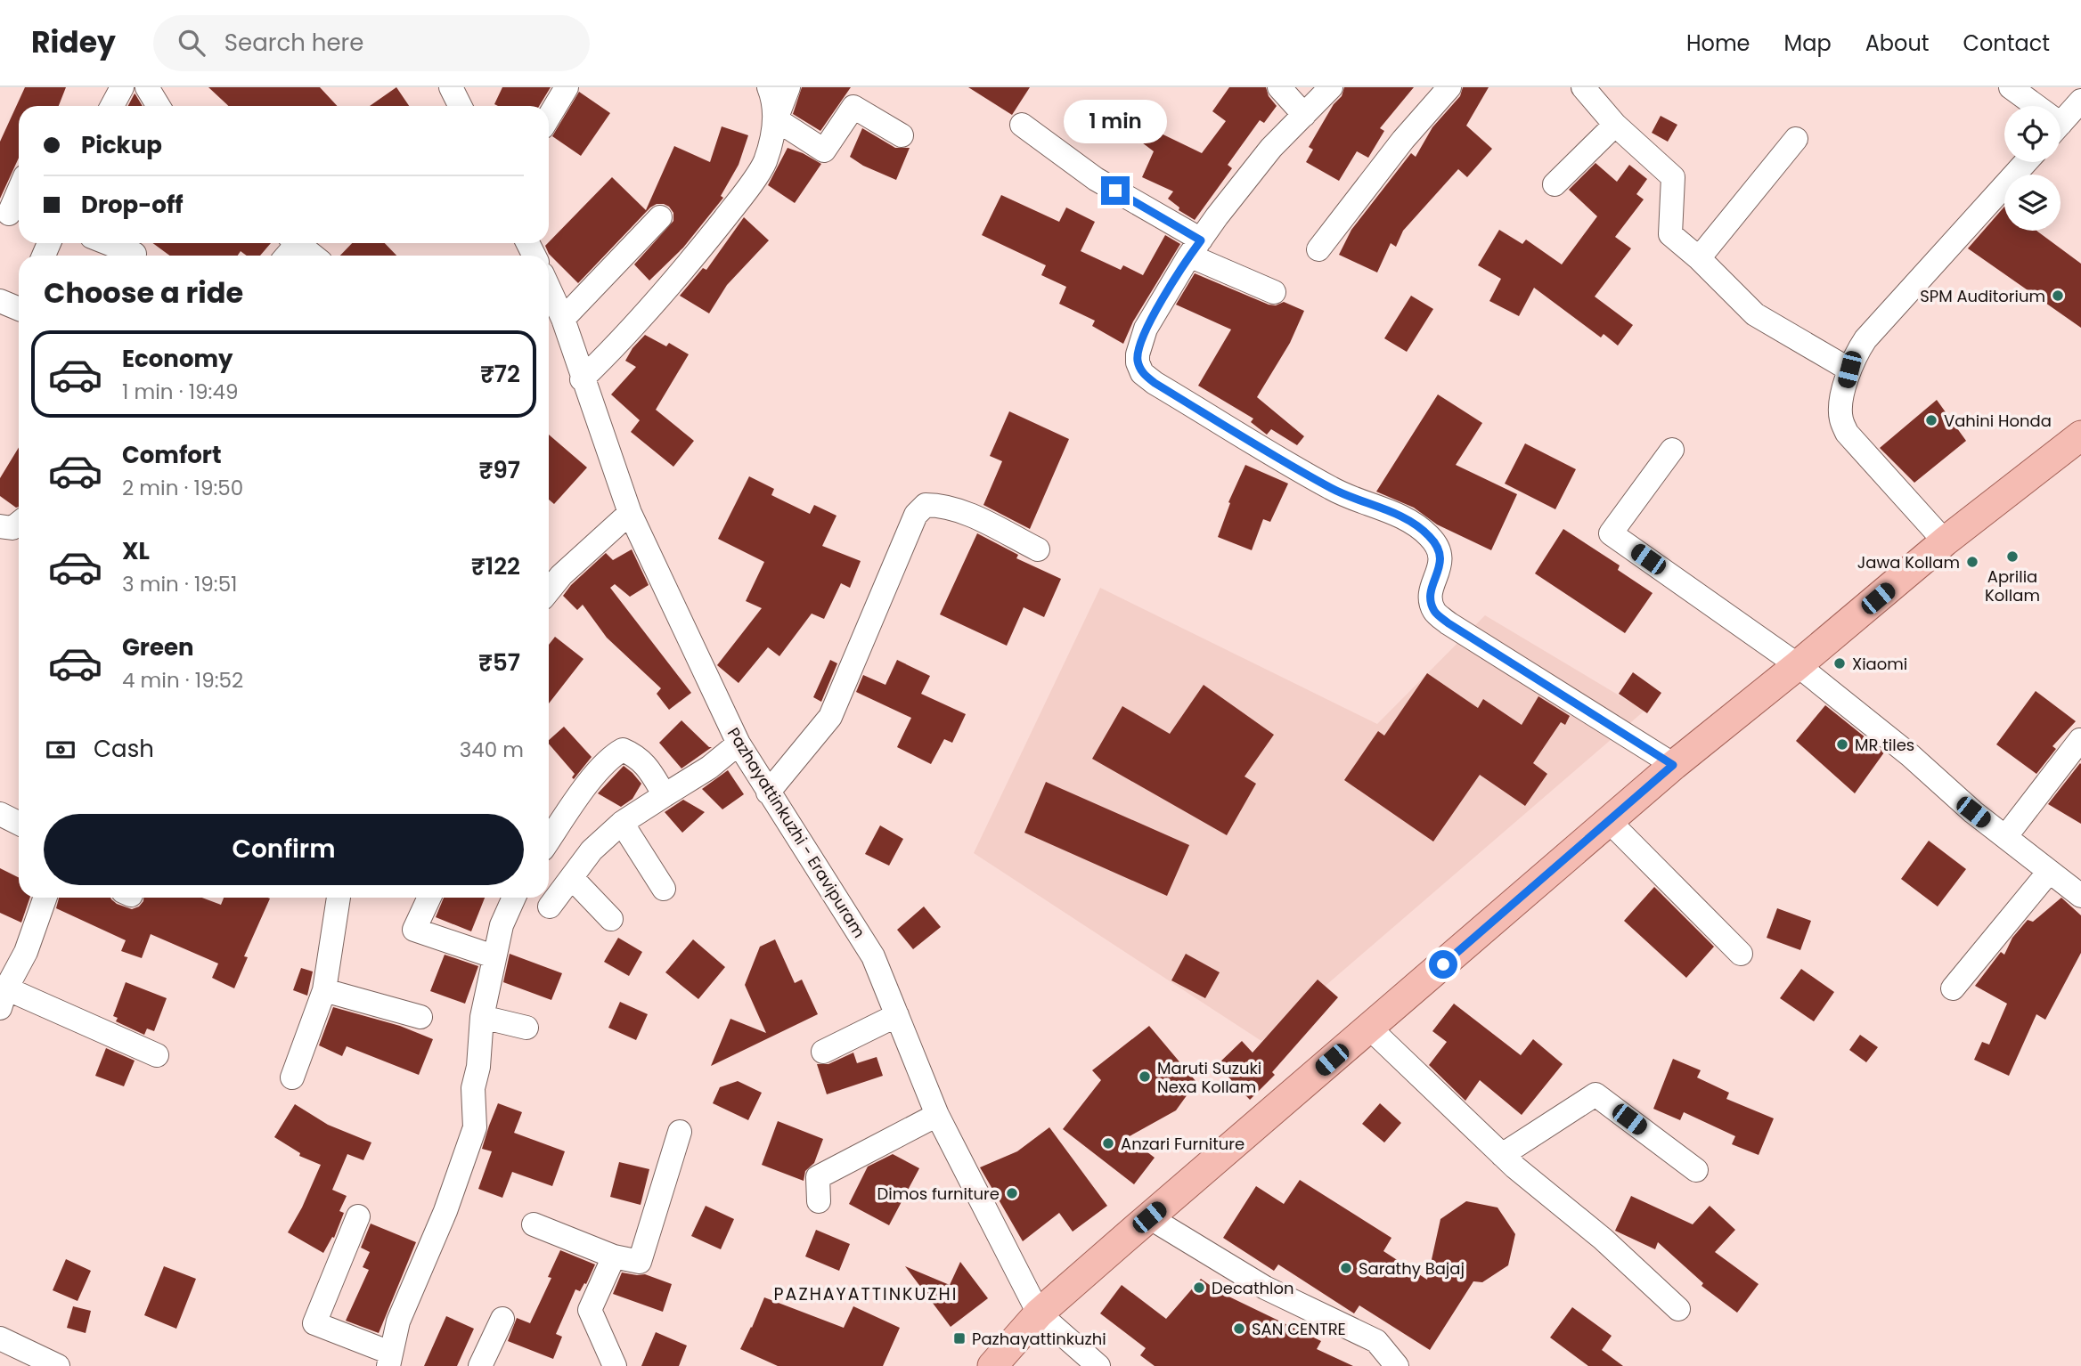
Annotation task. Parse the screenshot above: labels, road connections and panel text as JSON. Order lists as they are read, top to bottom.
{
  "streets": {
    "street": ["Pazhayattinkuzhi - Eravipuram"]
  },
  "districts": ["PAZHAYATTINKUZHI"],
  "places": {
    "other": [
      "SPM Auditorium",
      "Vahini Honda",
      "Aprilia Kollam",
      "Jawa Kollam",
      "Xiaomi",
      "MR tiles",
      "Maruti Suzuki Nexa Kollam",
      "Anzari Furniture",
      "Dimos furniture",
      "Sarathy Bajaj",
      "Decathlon",
      "SAN CENTRE"
    ],
    "transit": ["Pazhayattinkuzhi"]
  },
  "page": {
    "header": "Ridey",
    "search": "Search here",
    "nav": [
      "Home",
      "Map",
      "About",
      "Contact"
    ],
    "bubble": "1 min",
    "banner": ["Pickup", "Drop-off"],
    "heading": "Choose a ride",
    "list": [
      {
        "name": "Economy",
        "note": "1 min · 19:49",
        "value": "₹72"
      },
      {
        "name": "Comfort",
        "note": "2 min · 19:50",
        "value": "₹97"
      },
      {
        "name": "XL",
        "note": "3 min · 19:51",
        "value": "₹122"
      },
      {
        "name": "Green",
        "note": "4 min · 19:52",
        "value": "₹57"
      }
    ],
    "pay": ["Cash", "340 m"],
    "buttons": "Confirm"
  }
}
